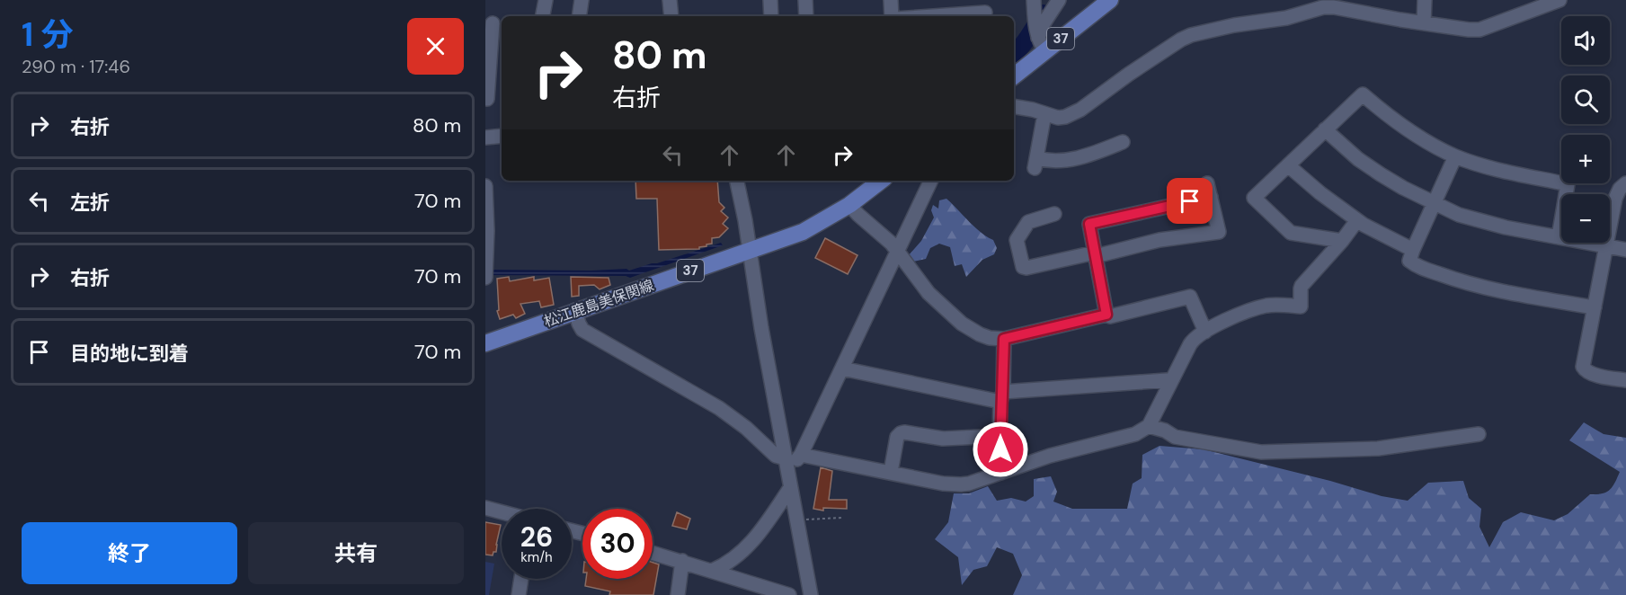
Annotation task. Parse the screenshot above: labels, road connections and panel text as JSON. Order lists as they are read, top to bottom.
{
  "streets": {
    "main road": ["37", "松江鹿島美保関線"]
  },
  "page": {
    "heading": ["1 分", "290 m · 17:46"],
    "map_buttons": ["+", "−"],
    "turn": ["80 m", "右折"],
    "list": [
      {
        "name": "右折",
        "value": "80 m"
      },
      {
        "name": "左折",
        "value": "70 m"
      },
      {
        "name": "右折",
        "value": "70 m"
      },
      {
        "name": "目的地に到着",
        "value": "70 m"
      }
    ],
    "speed": "26 km/h",
    "limit": "30",
    "buttons": ["終了", "共有"]
  }
}
